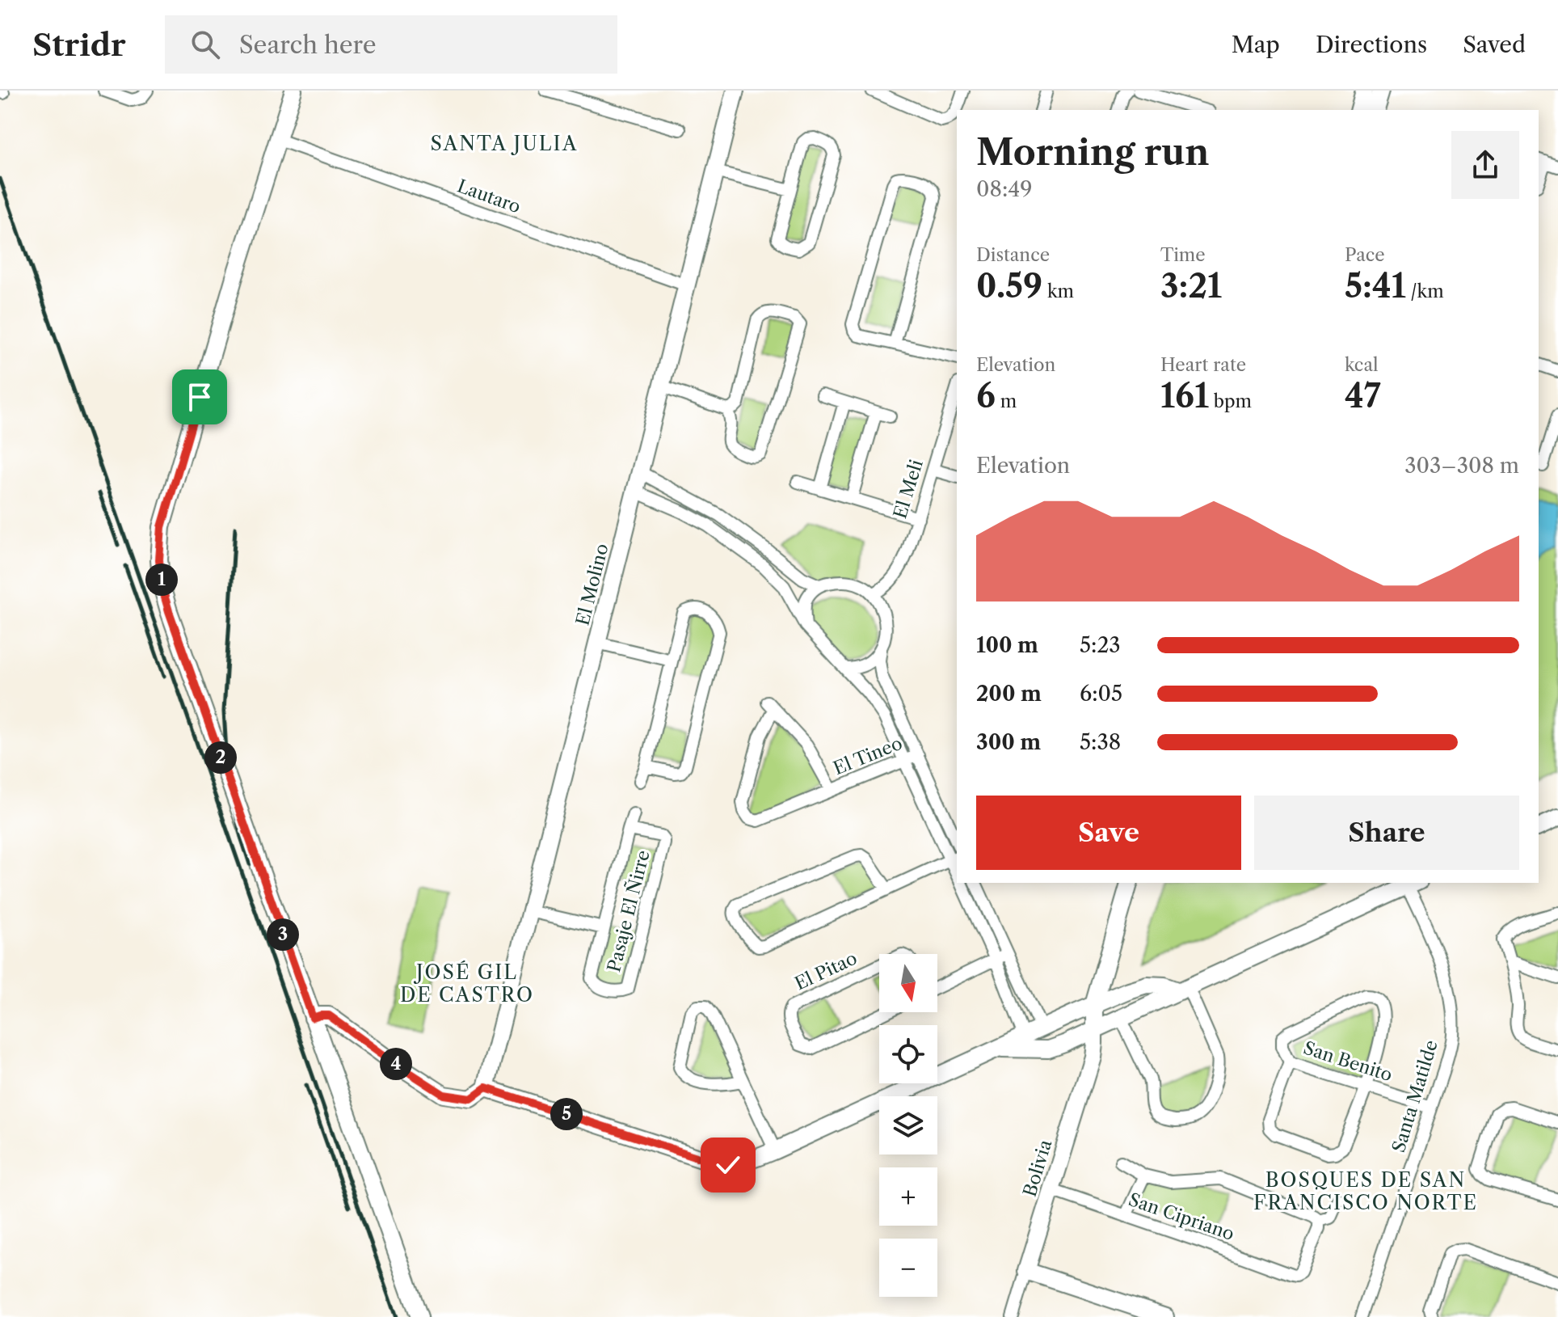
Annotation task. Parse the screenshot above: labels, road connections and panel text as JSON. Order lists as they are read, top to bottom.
{
  "streets": {
    "street": [
      "Lautaro",
      "El Meli",
      "El Molino",
      "El Tineo",
      "Pasaje El Ñirre",
      "El Pitao",
      "San Benito",
      "Santa Matilde",
      "Bolivia",
      "San Cipriano"
    ]
  },
  "crossings": [
    ["Lautaro", "El Molino"],
    ["San Benito", "Santa Matilde"],
    ["Bolivia", "San Cipriano"]
  ],
  "districts": ["SANTA JULIA", "JOSÉ GIL DE CASTRO", "BOSQUES DE SAN FRANCISCO NORTE"],
  "north": "bottom",
  "page": {
    "header": "Stridr",
    "search": "Search here",
    "nav": ["Map", "Directions", "Saved"],
    "heading": ["Morning run", "08:49"],
    "stats": [
      ["Distance", "0.59 km"],
      ["Time", "3:21"],
      ["Pace", "5:41 /km"],
      ["Elevation", "6 m"],
      ["Heart rate", "161 bpm"],
      ["kcal", "47"]
    ],
    "chart": ["Elevation", "303–308 m"],
    "pins": [
      "1",
      "2",
      "3",
      "4",
      "5"
    ],
    "list": [
      {
        "name": "100 m",
        "note": "5:23"
      },
      {
        "name": "200 m",
        "note": "6:05"
      },
      {
        "name": "300 m",
        "note": "5:38"
      }
    ],
    "buttons": ["Save", "Share"],
    "map_buttons": ["+", "−"]
  }
}
